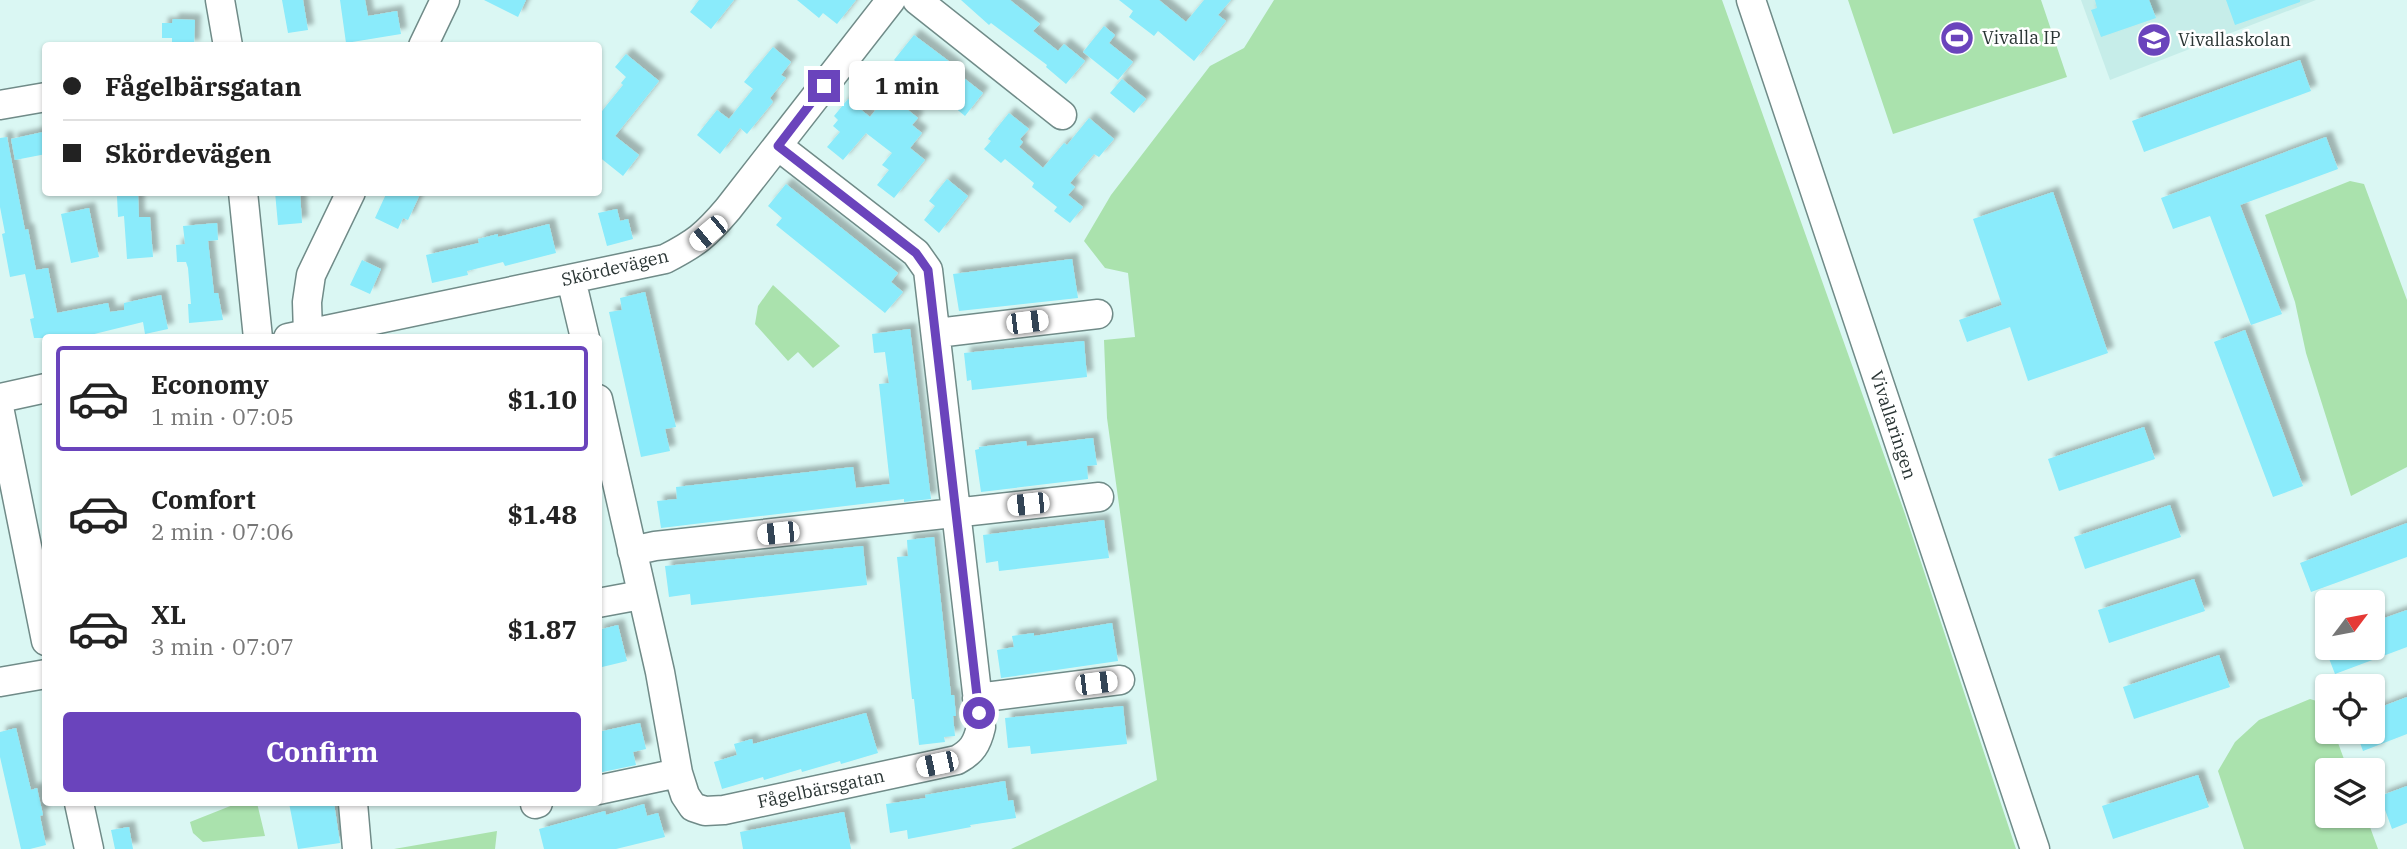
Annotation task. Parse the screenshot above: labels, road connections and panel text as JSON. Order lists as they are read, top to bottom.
{
  "streets": {
    "street": ["Skördevägen", "Vivallaringen", "Fågelbärsgatan"]
  },
  "crossings": [
    ["Skördevägen", "Fågelbärsgatan"]
  ],
  "places": {
    "sports": ["Vivalla IP"],
    "school or university": ["Vivallaskolan"]
  },
  "north": "top right",
  "page": {
    "banner": ["Fågelbärsgatan", "Skördevägen"],
    "bubble": "1 min",
    "list": [
      {
        "name": "Economy",
        "note": "1 min · 07:05",
        "value": "$1.10"
      },
      {
        "name": "Comfort",
        "note": "2 min · 07:06",
        "value": "$1.48"
      },
      {
        "name": "XL",
        "note": "3 min · 07:07",
        "value": "$1.87"
      }
    ],
    "buttons": "Confirm"
  }
}
